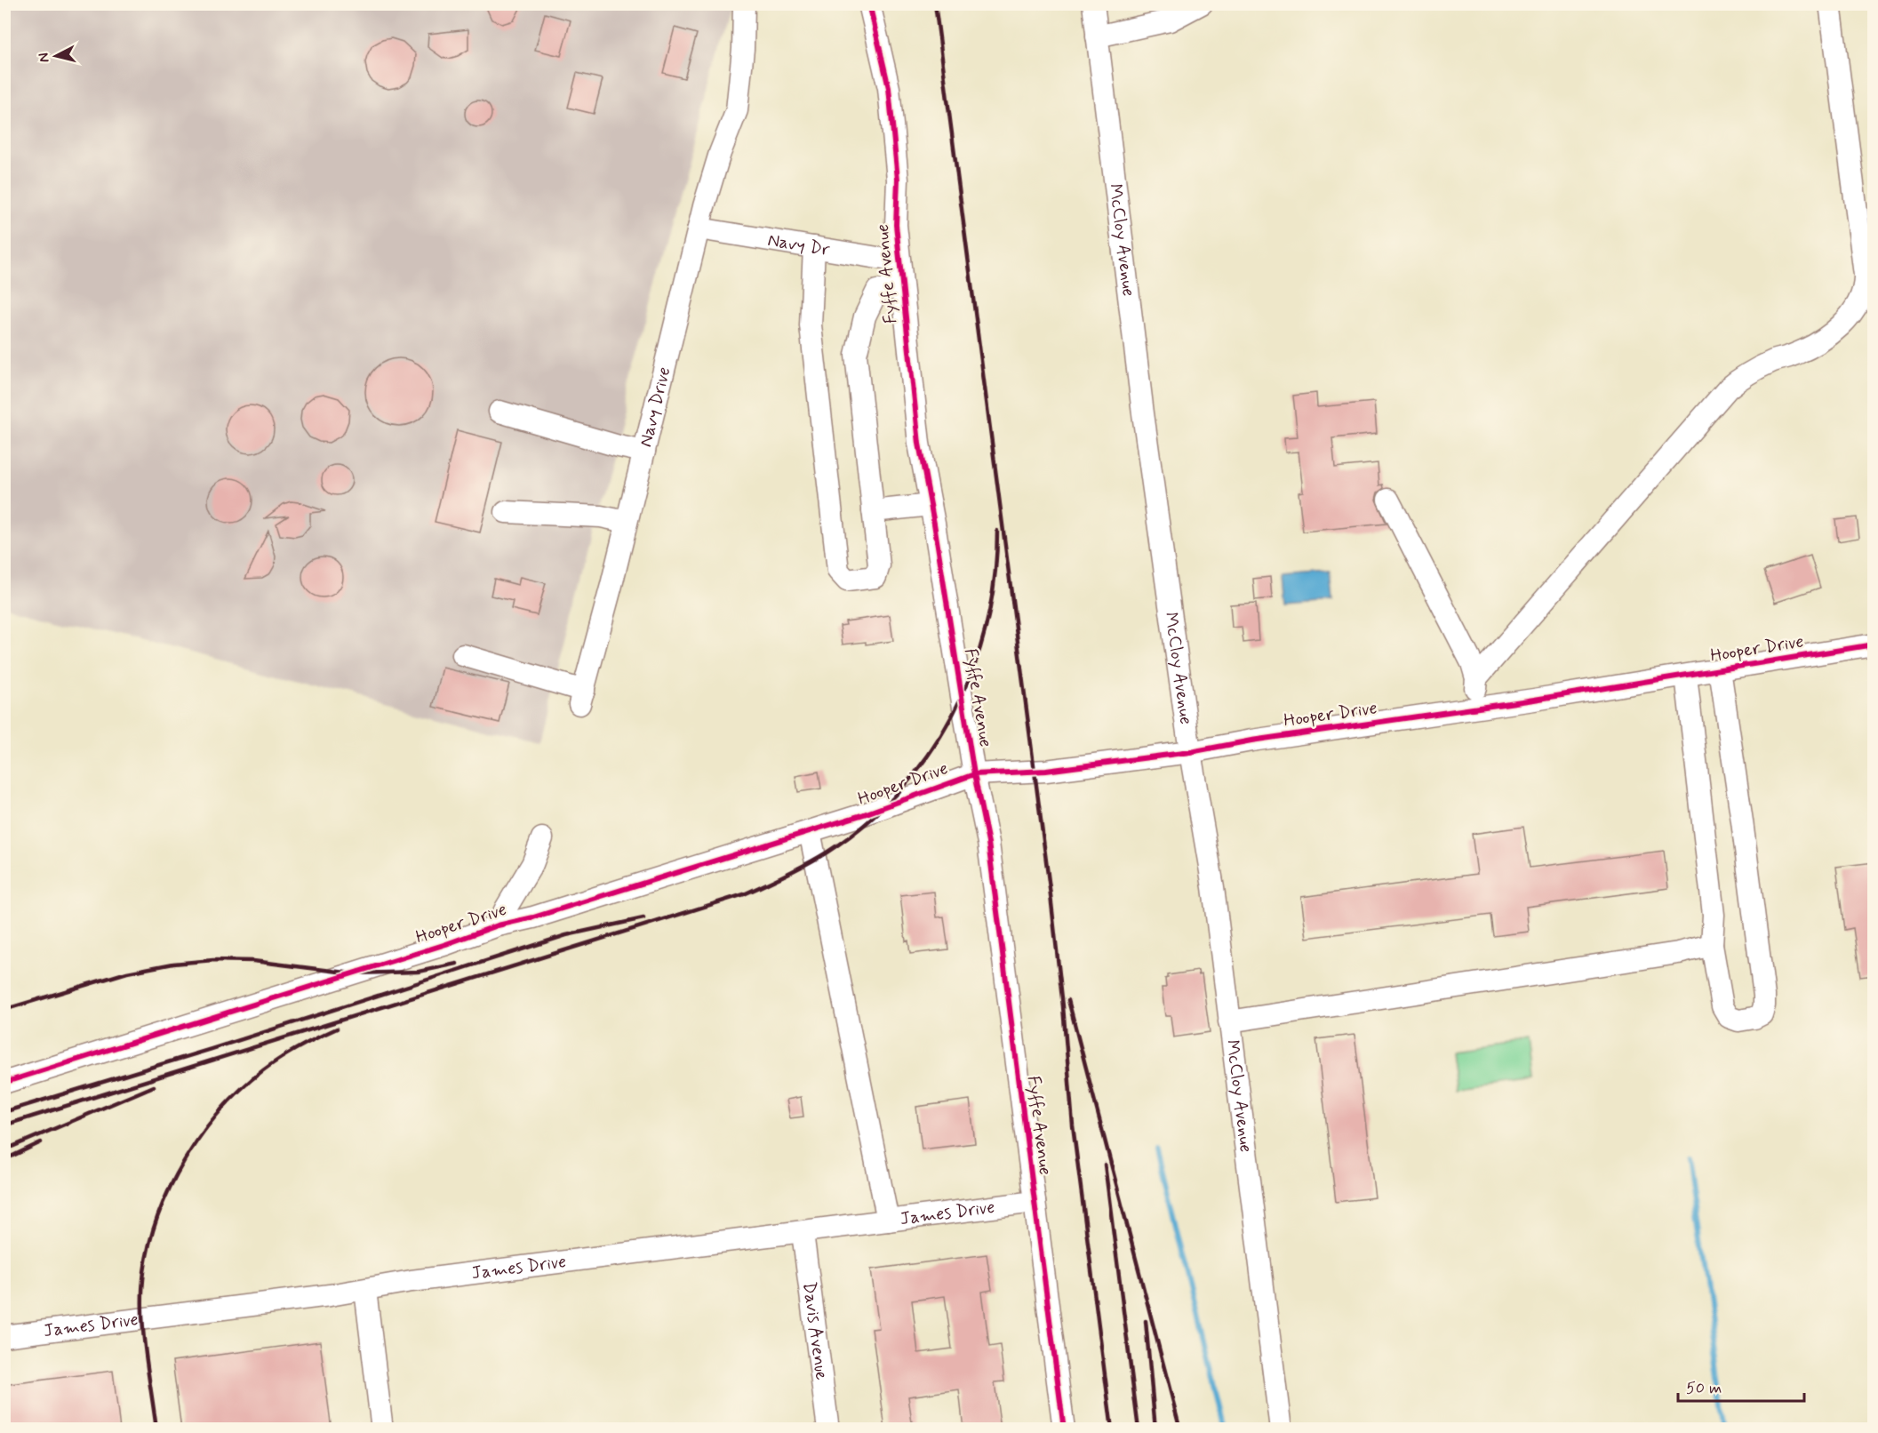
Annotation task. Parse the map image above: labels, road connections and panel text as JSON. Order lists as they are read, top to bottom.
{
  "streets": {
    "street": [
      "McCloy Avenue",
      "Navy Dr",
      "Fyffe Avenue",
      "Navy Drive",
      "Hooper Drive",
      "James Drive",
      "Davis Avenue"
    ]
  },
  "crossings": [
    ["McCloy Avenue", "Hooper Drive"],
    ["Navy Dr", "Fyffe Avenue"],
    ["Navy Dr", "Navy Drive"],
    ["Fyffe Avenue", "Hooper Drive"],
    ["Fyffe Avenue", "James Drive"],
    ["James Drive", "Davis Avenue"]
  ],
  "scale_bar": "50 m",
  "north": "left"
}
